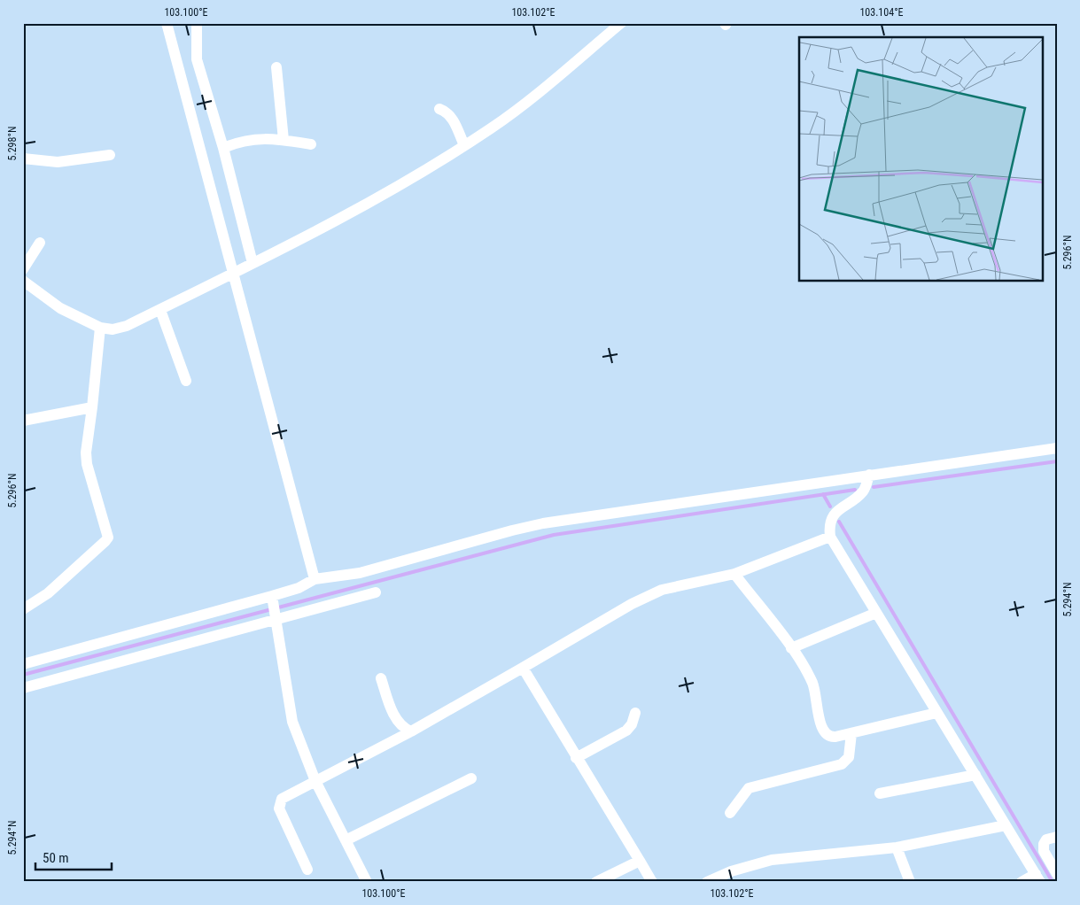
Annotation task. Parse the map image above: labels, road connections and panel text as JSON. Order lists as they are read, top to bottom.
{
  "scale_bar": "50 m",
  "coordinates": [
    "103.100°E",
    "103.102°E",
    "103.104°E",
    "5.298°N",
    "5.296°N",
    "5.294°N"
  ]
}
